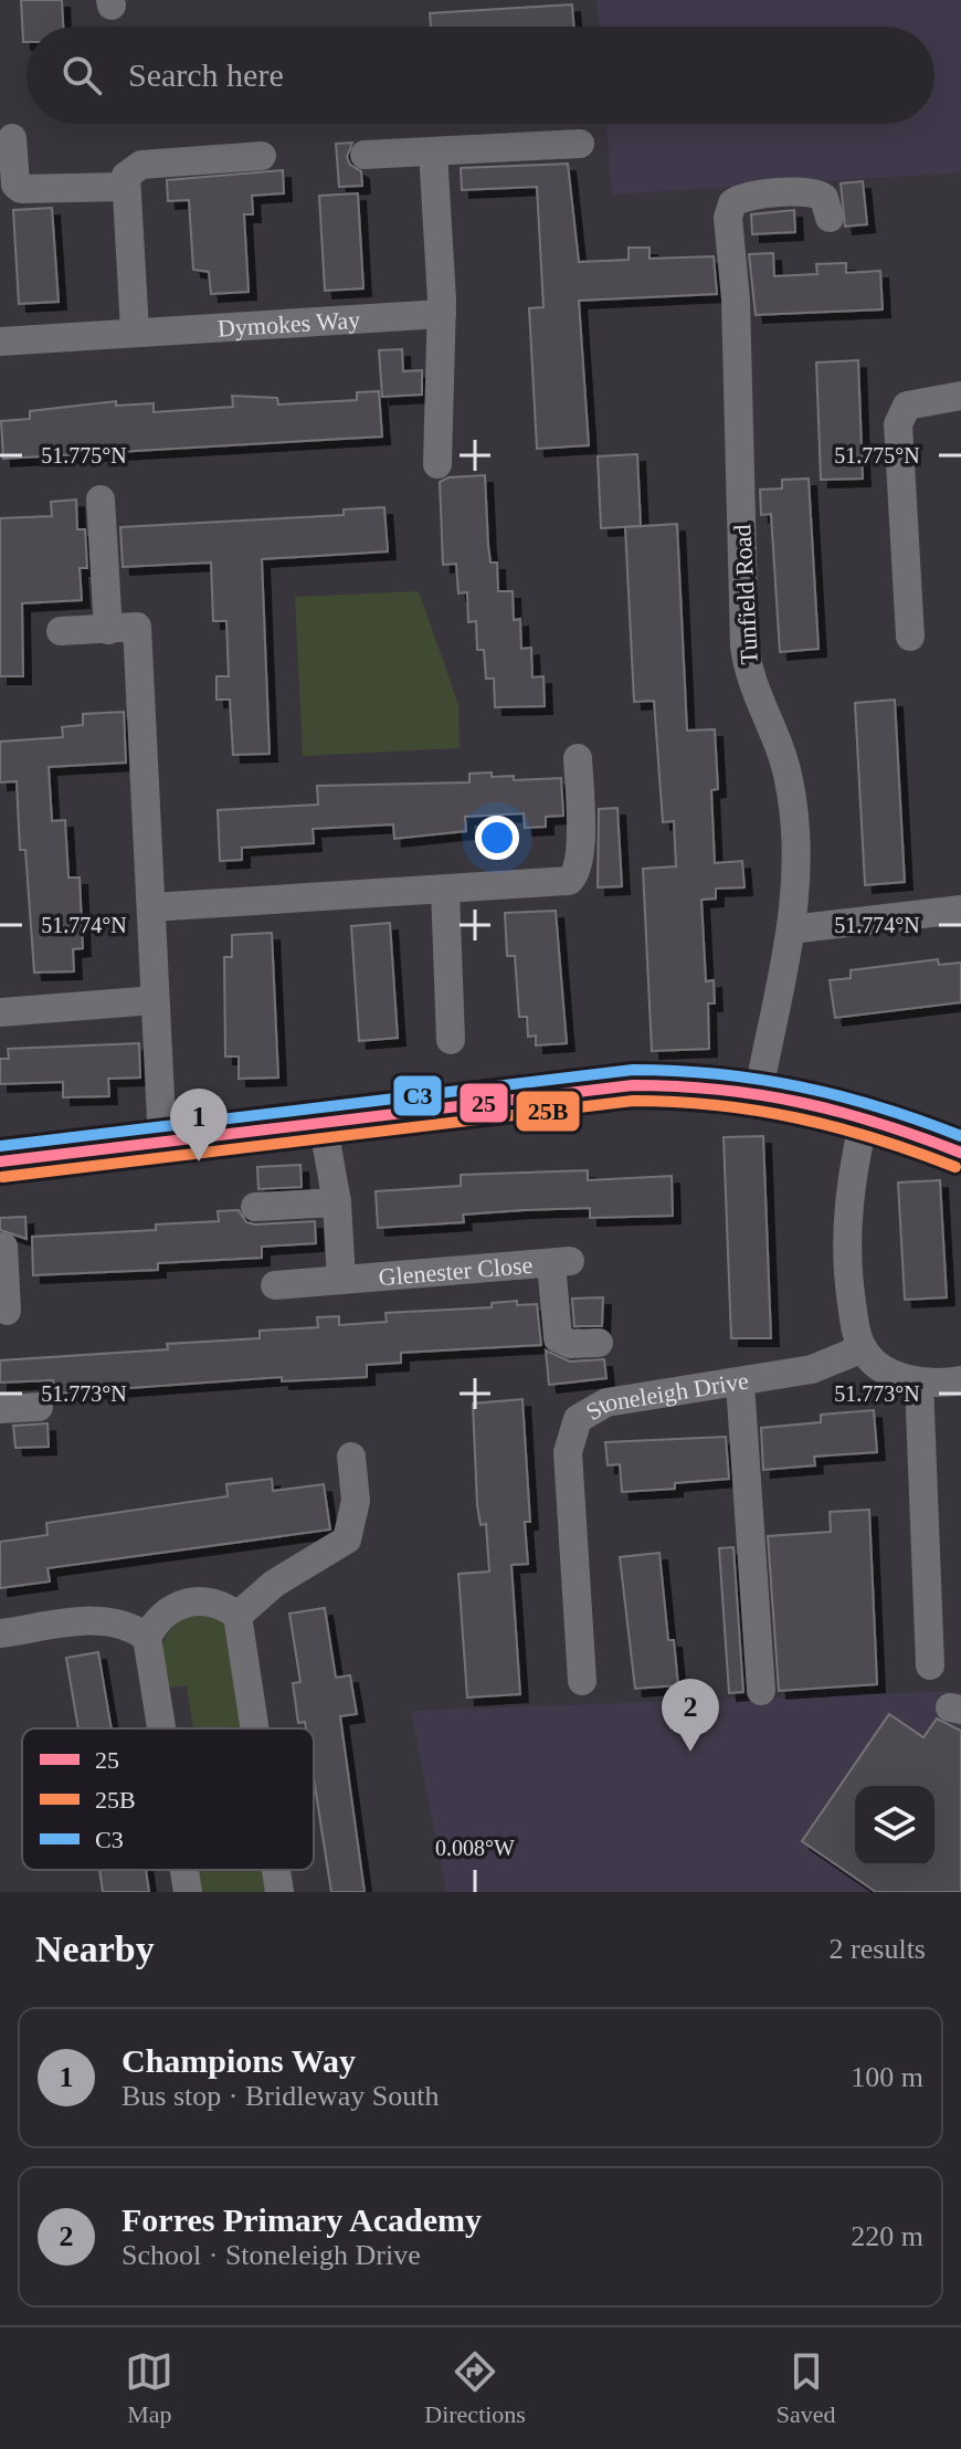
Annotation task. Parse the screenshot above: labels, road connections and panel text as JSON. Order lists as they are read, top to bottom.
{
  "streets": {
    "street": [
      "Dymokes Way",
      "Tunfield Road",
      "Glenester Close",
      "Stoneleigh Drive"
    ]
  },
  "lines": ["transit line C3", "transit line 25", "transit line 25B"],
  "legend": ["25", "25B", "C3"],
  "page": {
    "search": "Search here",
    "pins": ["1", "2"],
    "heading": ["Nearby", "2 results"],
    "list": [
      {
        "mark": "1",
        "name": "Champions Way",
        "note": "Bus stop · Bridleway South",
        "value": "100 m"
      },
      {
        "mark": "2",
        "name": "Forres Primary Academy",
        "note": "School · Stoneleigh Drive",
        "value": "220 m"
      }
    ],
    "nav": ["Map", "Directions", "Saved"]
  },
  "coordinates": [
    "51.775°N",
    "51.774°N",
    "51.773°N",
    "0.008°W"
  ]
}
